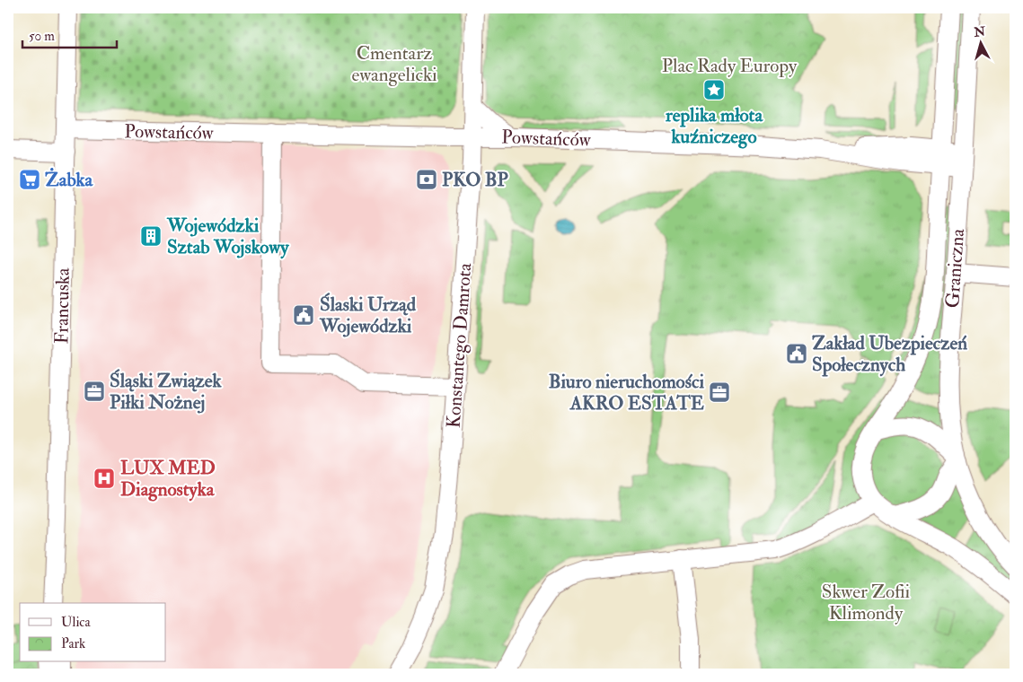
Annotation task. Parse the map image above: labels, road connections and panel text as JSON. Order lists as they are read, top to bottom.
{
  "streets": {
    "street": [
      "Powstańców",
      "Graniczna",
      "Francuska",
      "Konstantego Damrota"
    ]
  },
  "crossings": [
    ["Powstańców", "Graniczna"],
    ["Powstańców", "Francuska"],
    ["Powstańców", "Konstantego Damrota"]
  ],
  "parks": ["Cmentarz ewangelicki", "Plac Rady Europy", "Skwer Zofii Klimondy"],
  "places": {
    "place": ["replika młota kuźniczego"],
    "supermarket": ["Żabka"],
    "bank": ["PKO BP"],
    "building": ["Wojewódzki Sztab Wojskowy"],
    "public building": ["Ślaski Urząd Wojewódzki", "Zakład Ubezpieczeń Społecznych"],
    "office": ["Śląski Związek Piłki Nożnej", "Biuro nieruchomości AKRO ESTATE"],
    "hospital": ["LUX MED Diagnostyka"]
  },
  "legend": ["Ulica", "Park"],
  "scale_bar": "50 m",
  "north": "top"
}
